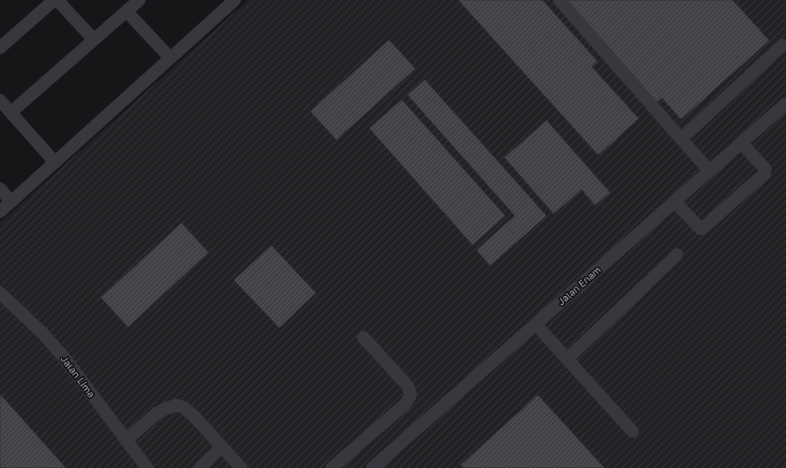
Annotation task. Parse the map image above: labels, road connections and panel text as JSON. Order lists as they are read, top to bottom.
{
  "streets": {
    "street": ["Jalan Enam", "Jalan Lima"]
  }
}
